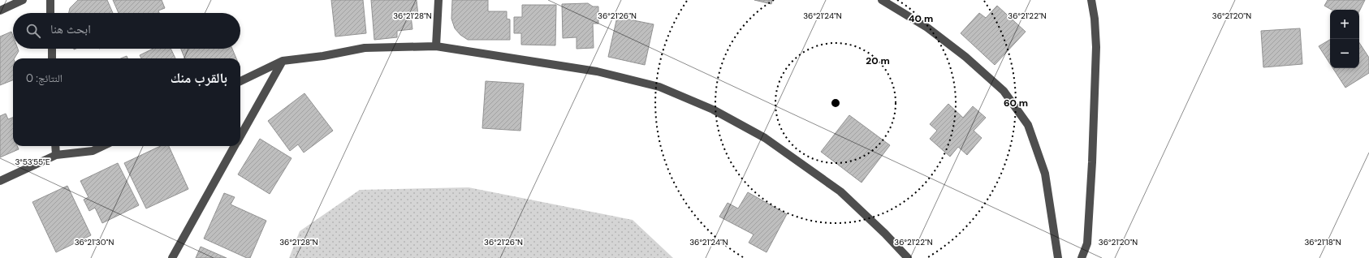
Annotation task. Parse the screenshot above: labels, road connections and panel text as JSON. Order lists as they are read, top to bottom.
{
  "page": {
    "map_buttons": ["+", "−"],
    "search": "ابحث هنا",
    "heading": ["بالقرب منك", "النتائج: 0"]
  },
  "coordinates": [
    "36°21'28\"N",
    "36°21'26\"N",
    "36°21'24\"N",
    "36°21'22\"N",
    "36°21'20\"N",
    "3°53'55\"E",
    "36°21'30\"N",
    "36°21'18\"N"
  ],
  "rings": ["40 m", "20 m", "60 m"]
}
